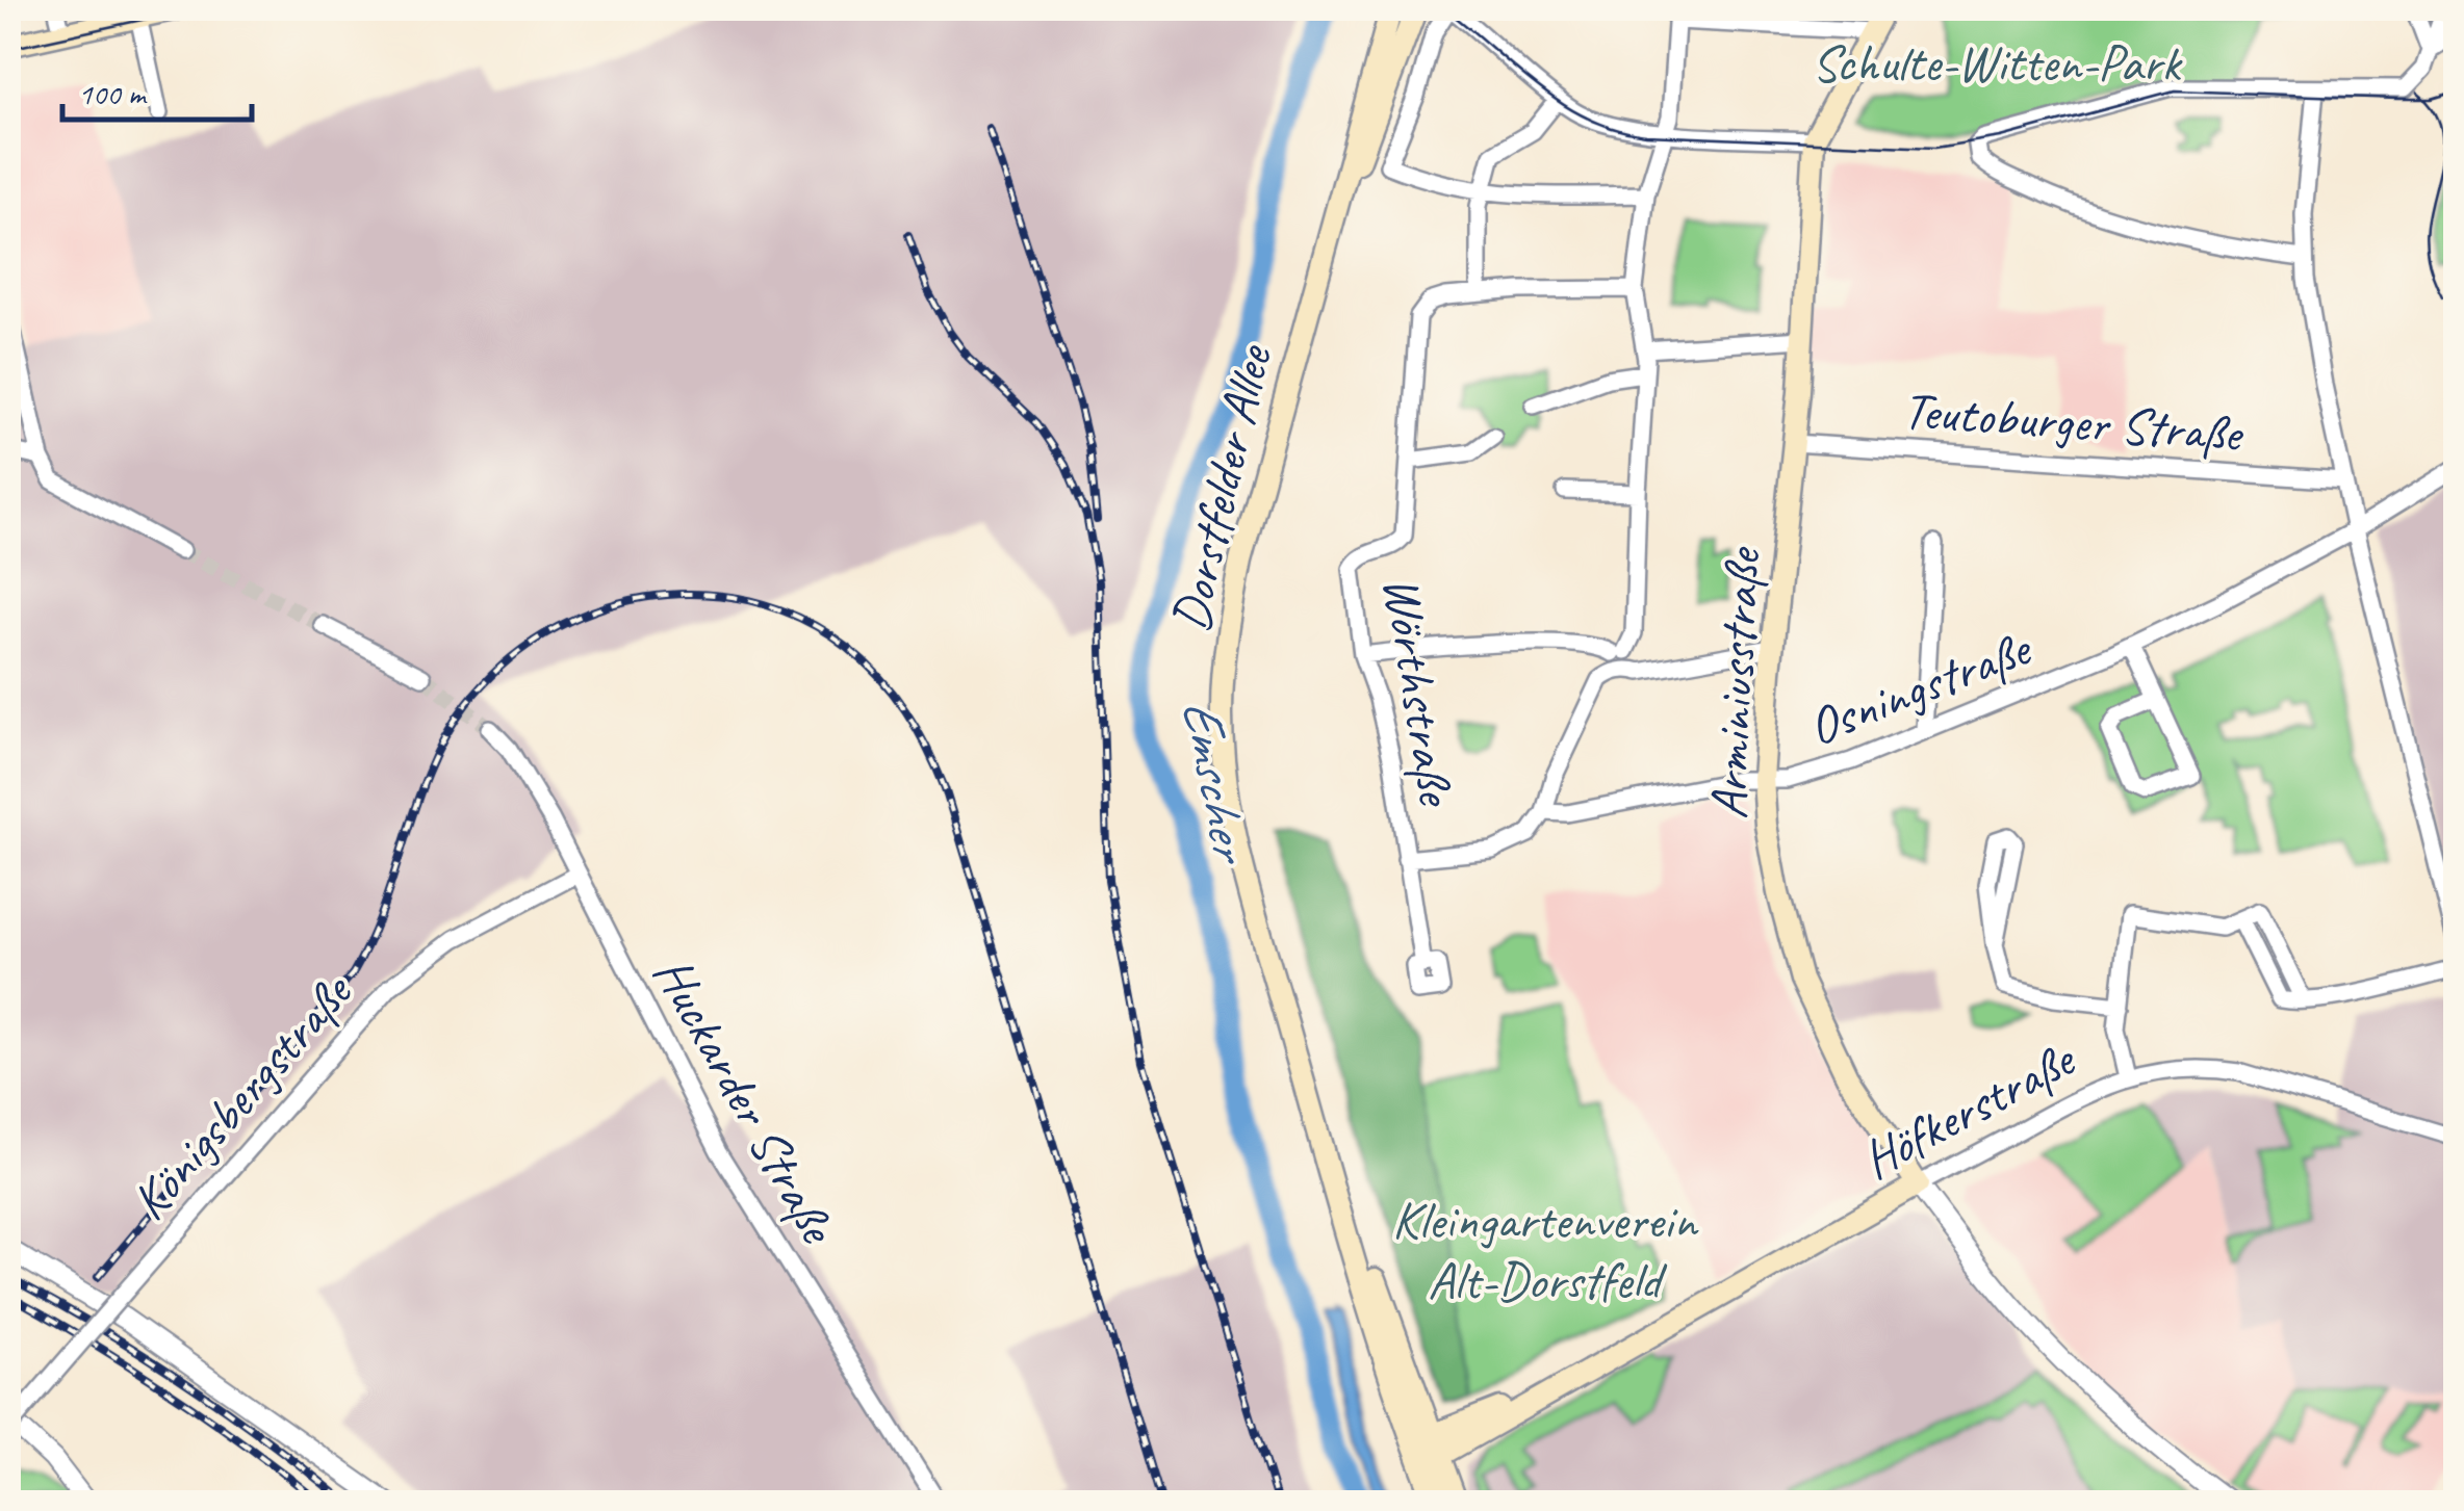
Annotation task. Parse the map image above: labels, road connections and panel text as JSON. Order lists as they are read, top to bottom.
{
  "streets": {
    "main road": ["Dorstfelder Allee", "Arminiusstraße", "Höfkerstraße"],
    "street": [
      "Teutoburger Straße",
      "Osningstraße",
      "Wörthstraße",
      "Königsbergstraße",
      "Huckarder Straße"
    ]
  },
  "crossings": [
    ["Teutoburger Straße", "Arminiusstraße"],
    ["Dorstfelder Allee", "Höfkerstraße"],
    ["Arminiusstraße", "Osningstraße"],
    ["Arminiusstraße", "Höfkerstraße"],
    ["Königsbergstraße", "Huckarder Straße"]
  ],
  "water": ["Emscher"],
  "parks": ["Schulte-Witten-Park", "Kleingartenverein Alt-Dorstfeld"],
  "scale_bar": "100 m"
}
